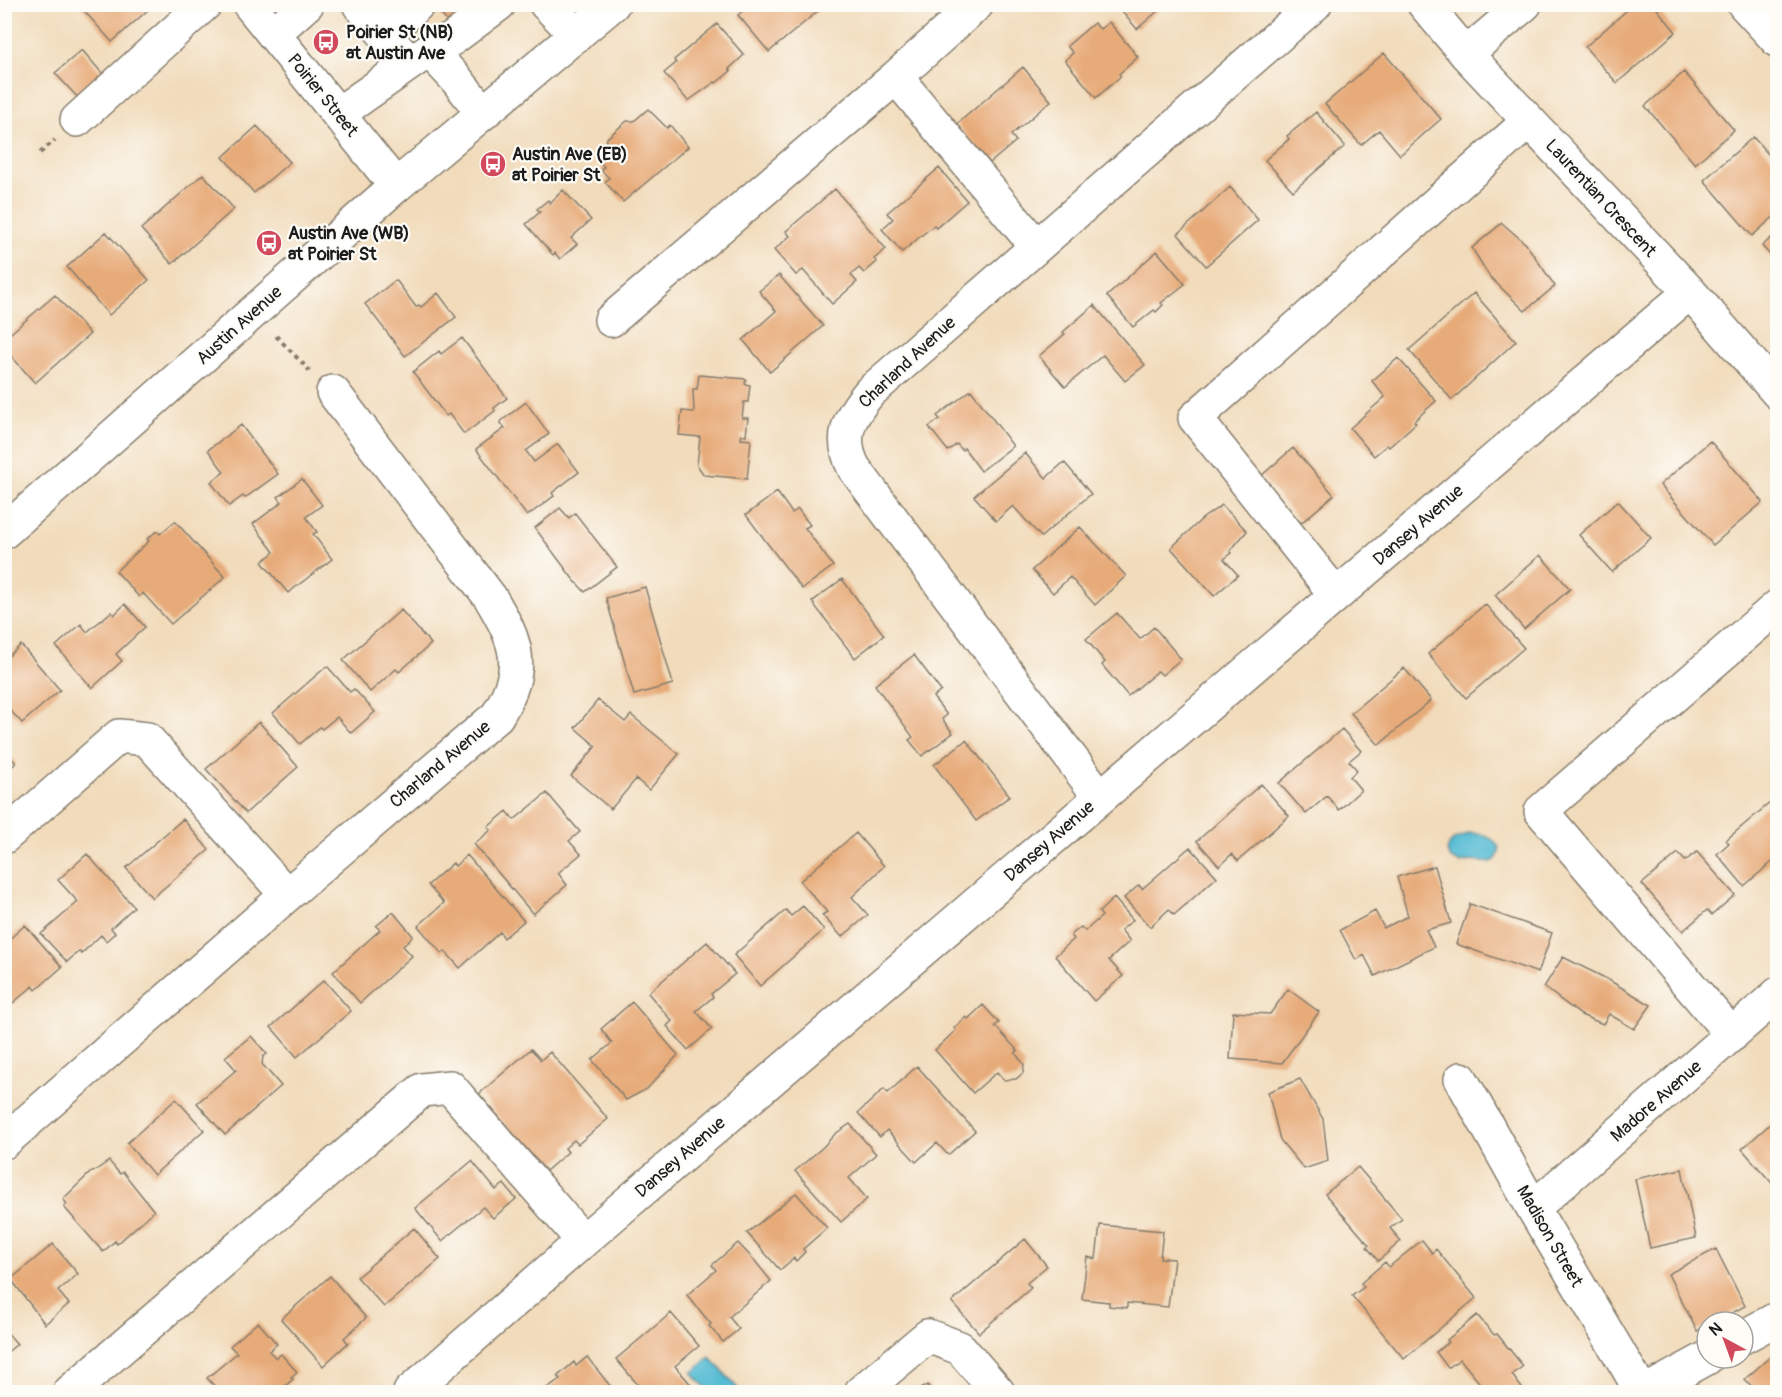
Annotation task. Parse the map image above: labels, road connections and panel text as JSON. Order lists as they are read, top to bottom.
{
  "streets": {
    "street": [
      "Poirier Street",
      "Laurentian Crescent",
      "Austin Avenue",
      "Charland Avenue",
      "Dansey Avenue",
      "Madore Avenue",
      "Madison Street"
    ]
  },
  "crossings": [
    ["Poirier Street", "Austin Avenue"],
    ["Laurentian Crescent", "Dansey Avenue"],
    ["Charland Avenue", "Dansey Avenue"],
    ["Madore Avenue", "Madison Street"]
  ],
  "places": {
    "bus stop": ["Poirier St (NB) at Austin Ave", "Austin Ave (EB) at Poirier St", "Austin Ave (WB) at Poirier St"]
  },
  "north": "top left"
}
